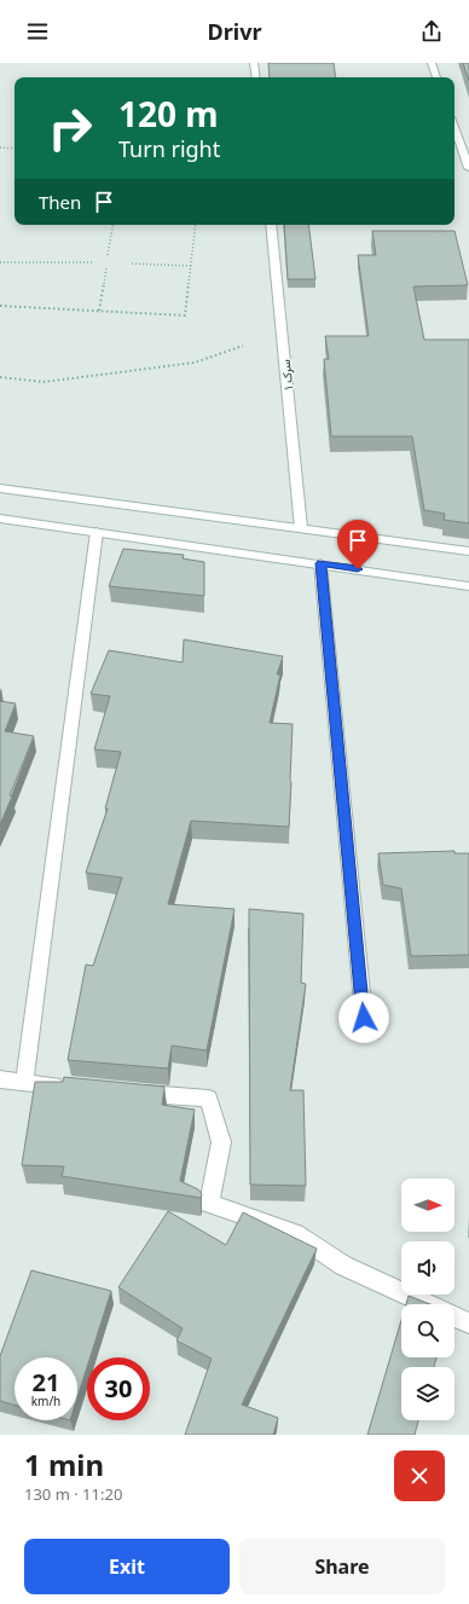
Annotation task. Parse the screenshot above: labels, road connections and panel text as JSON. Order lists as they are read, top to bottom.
{
  "streets": {
    "street": ["سرک ۱"]
  },
  "north": "right",
  "page": {
    "header": "Drivr",
    "turn": ["120 m", "Turn right"],
    "then": "Then",
    "speed": "21 km/h",
    "limit": "30",
    "heading": ["1 min", "130 m · 11:20"],
    "buttons": ["Exit", "Share"]
  }
}
